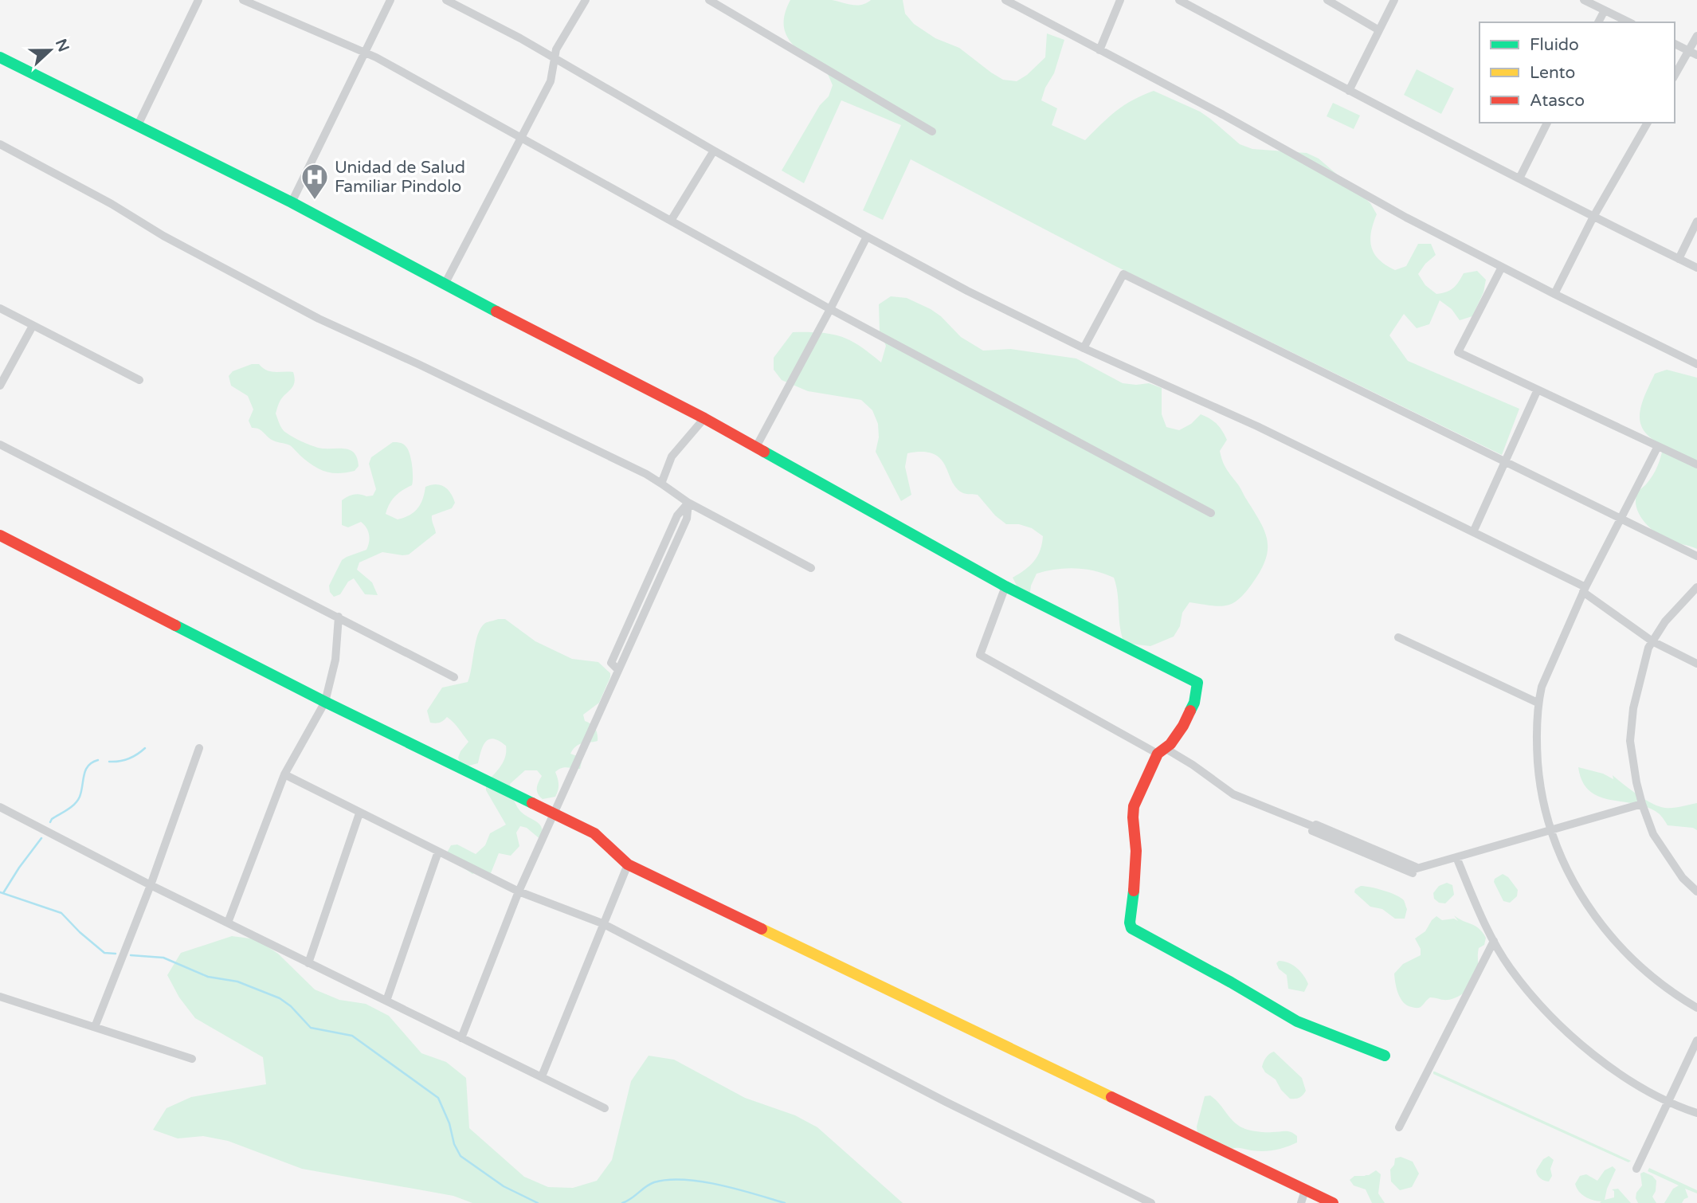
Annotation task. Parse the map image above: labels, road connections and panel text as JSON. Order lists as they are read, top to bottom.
{
  "places": {
    "hospital": ["Unidad de Salud Familiar Pindolo"]
  },
  "legend": ["Fluido", "Lento", "Atasco"],
  "north": "right"
}
